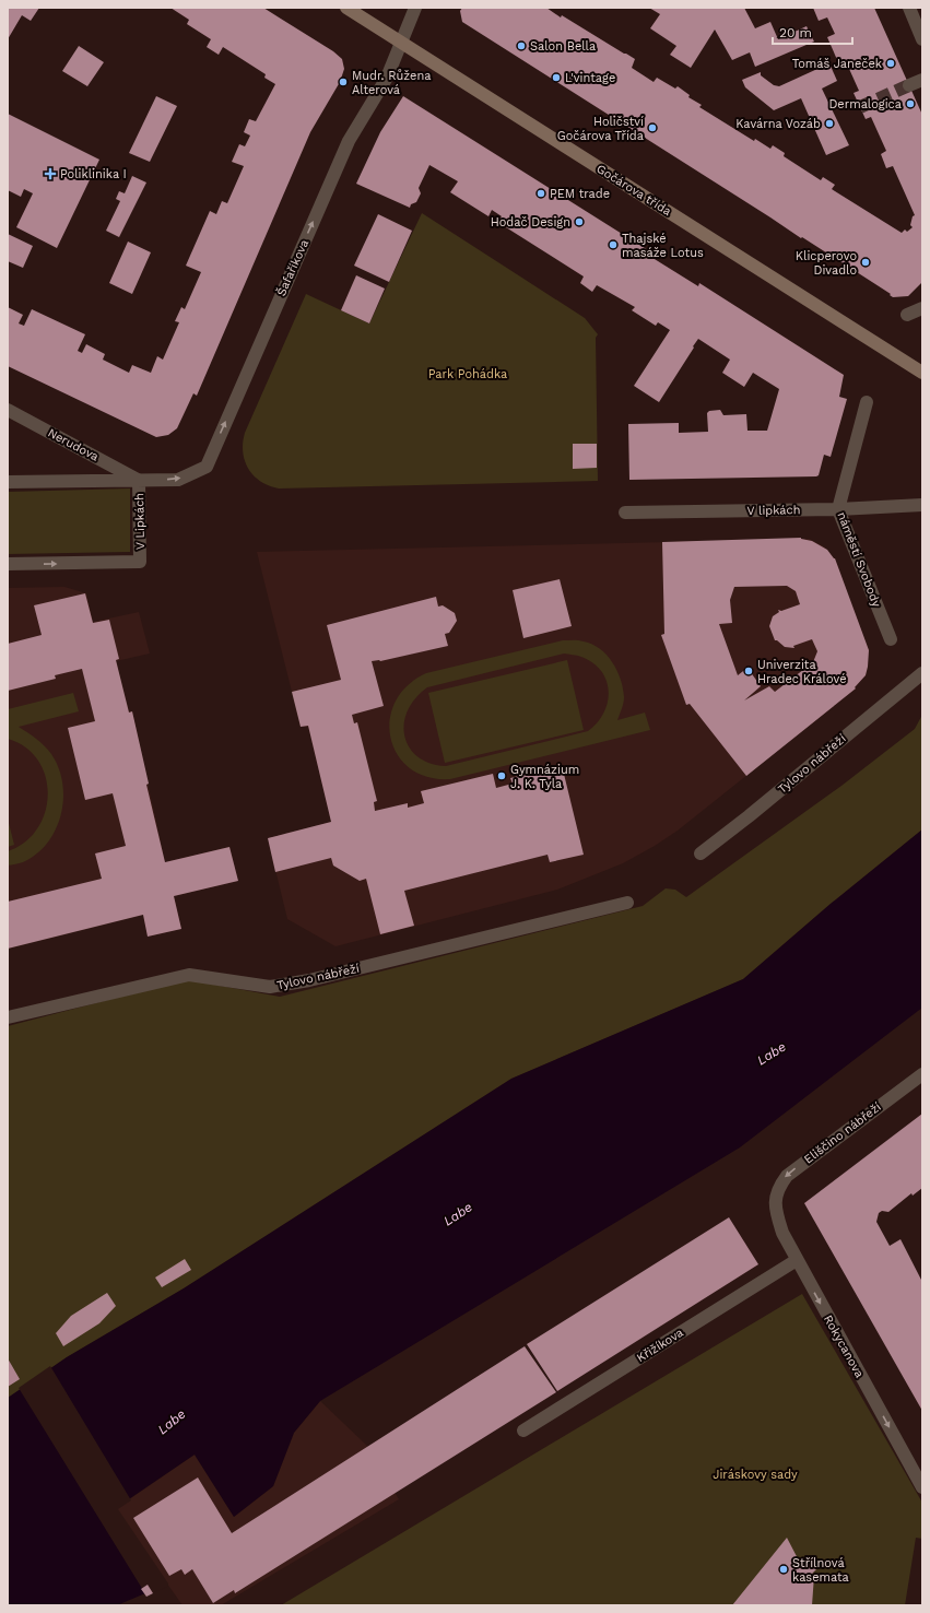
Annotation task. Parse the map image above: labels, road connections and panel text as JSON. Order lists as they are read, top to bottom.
{
  "streets": {
    "street": [
      "Gočárova třída",
      "Šafaříkova",
      "Nerudova",
      "V lipkách",
      "V Lipkách",
      "náměstí Svobody",
      "Tylovo nábřeží",
      "Eliščino nábřeží",
      "Křižíkova",
      "Rokycanova"
    ]
  },
  "crossings": [
    ["Gočárova třída", "Šafaříkova"],
    ["Šafaříkova", "Nerudova"],
    ["Šafaříkova", "V Lipkách"],
    ["Nerudova", "V Lipkách"],
    ["V lipkách", "náměstí Svobody"],
    ["Eliščino nábřeží", "Rokycanova"],
    ["Křižíkova", "Rokycanova"]
  ],
  "one_way": ["Šafaříkova", "Eliščino nábřeží", "Rokycanova"],
  "water": ["Labe"],
  "parks": ["Park Pohádka", "Jiráskovy sady"],
  "places": {
    "other": [
      "Salon Bella",
      "Tomáš Janeček",
      "L'vintage",
      "Mudr. Růžena Alterová",
      "Dermalogica",
      "Kavárna Vozáb",
      "Holičství Gočárova Třída",
      "PEM trade",
      "Hodač Design",
      "Thajské masáže Lotus",
      "Klicperovo Divadlo",
      "Univerzita Hradec Králové",
      "Gymnázium J. K. Tyla",
      "Střílnová kasemata"
    ],
    "health": ["Poliklinika I"]
  },
  "scale_bar": "20 m"
}
